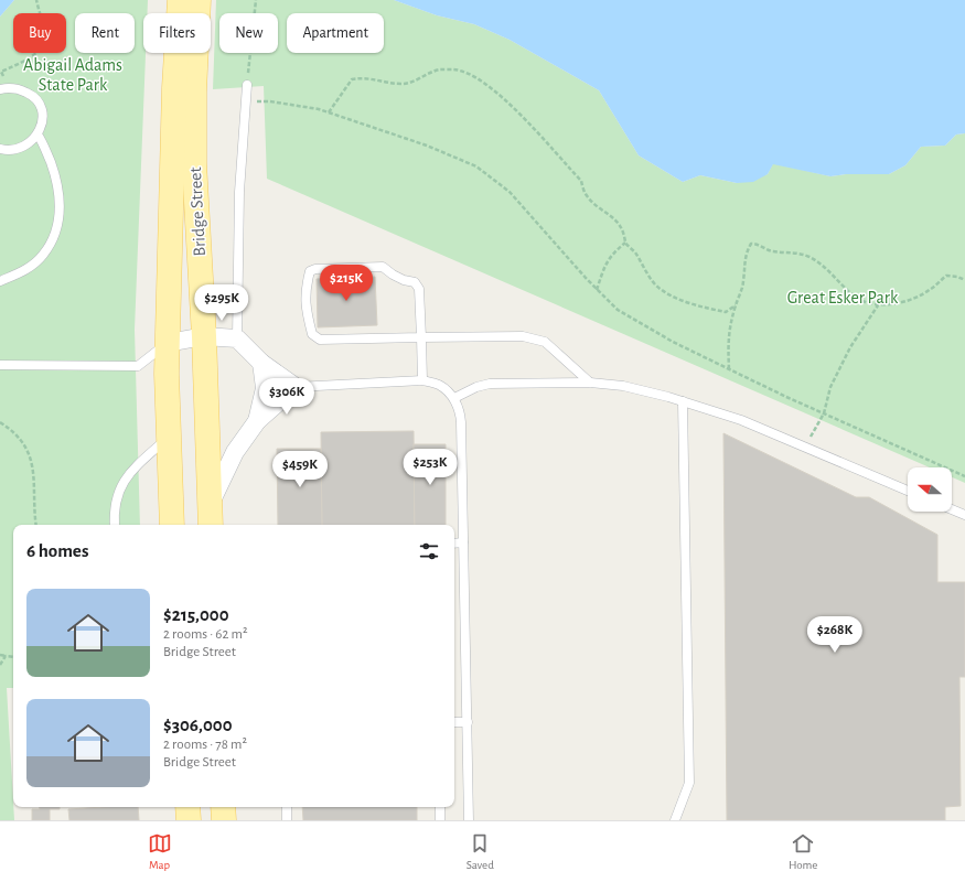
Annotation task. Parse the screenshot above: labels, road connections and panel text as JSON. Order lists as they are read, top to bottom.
{
  "streets": {
    "main road": ["Bridge Street"]
  },
  "parks": ["Abigail Adams State Park", "Great Esker Park"],
  "north": "left",
  "page": {
    "chip": [
      "Buy",
      "Rent",
      "Filters",
      "New",
      "Apartment"
    ],
    "price": [
      "$215K",
      "$295K",
      "$306K",
      "$253K",
      "$459K",
      "$268K"
    ],
    "heading": "6 homes",
    "list": [
      {
        "name": "$215,000",
        "note": "2 rooms · 62 m² · Bridge Street"
      },
      {
        "name": "$306,000",
        "note": "2 rooms · 78 m² · Bridge Street"
      }
    ],
    "tabs": ["Map", "Saved", "Home"]
  }
}
